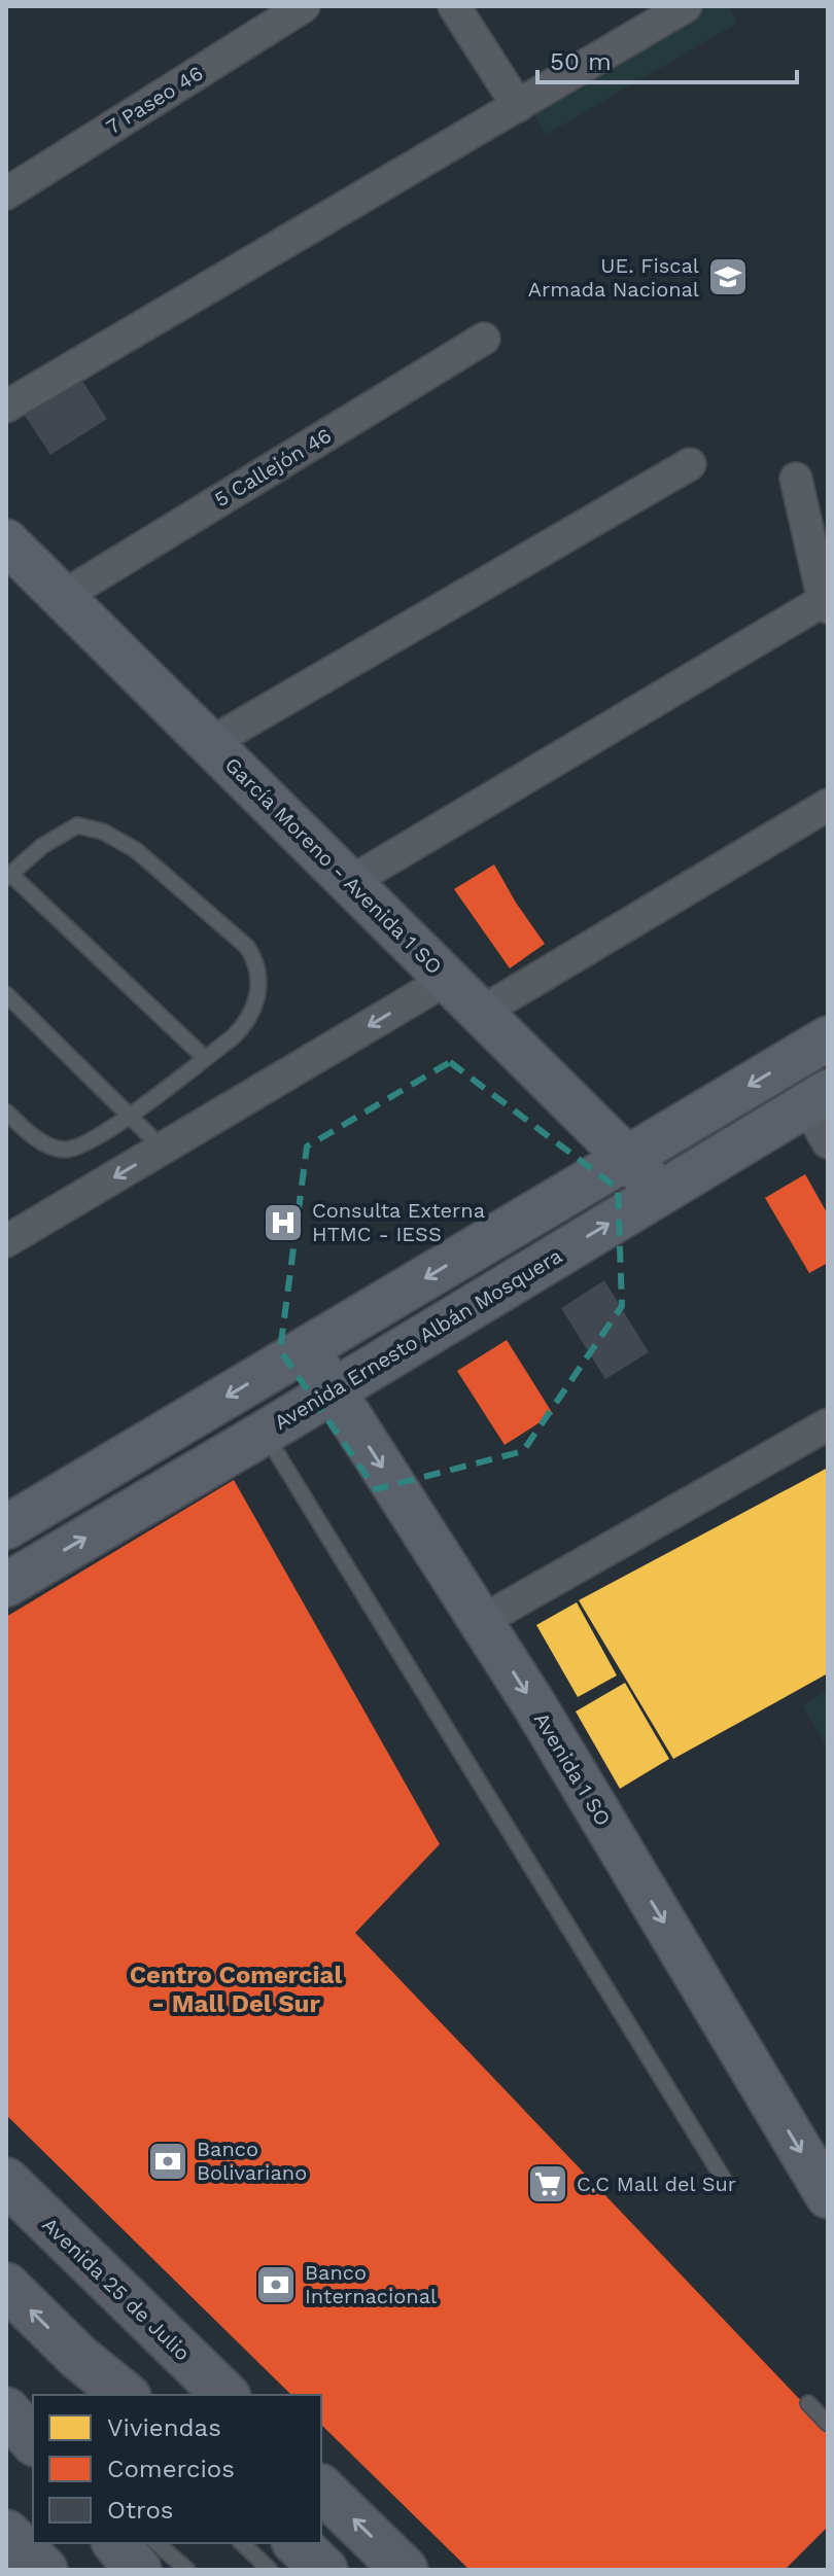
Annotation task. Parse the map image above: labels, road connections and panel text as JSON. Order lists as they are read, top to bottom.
{
  "streets": {
    "main road": ["Avenida 25 de Julio"],
    "street": [
      "7 Paseo 46",
      "5 Callejón 46",
      "García Moreno - Avenida 1 SO",
      "Avenida Ernesto Albán Mosquera",
      "Avenida 1 SO"
    ]
  },
  "crossings": [
    ["5 Callejón 46", "García Moreno - Avenida 1 SO"],
    ["García Moreno - Avenida 1 SO", "Avenida Ernesto Albán Mosquera"],
    ["Avenida Ernesto Albán Mosquera", "Avenida 1 SO"]
  ],
  "one_way": ["Avenida 1 SO"],
  "districts": ["Centro Comercial - Mall Del Sur"],
  "places": {
    "school or university": ["UE. Fiscal Armada Nacional"],
    "hospital": ["Consulta Externa HTMC - IESS"],
    "bank": ["Banco Bolivariano", "Banco Internacional"],
    "supermarket": ["C.C Mall del Sur"]
  },
  "legend": ["Viviendas", "Comercios", "Otros"],
  "scale_bar": "50 m"
}
